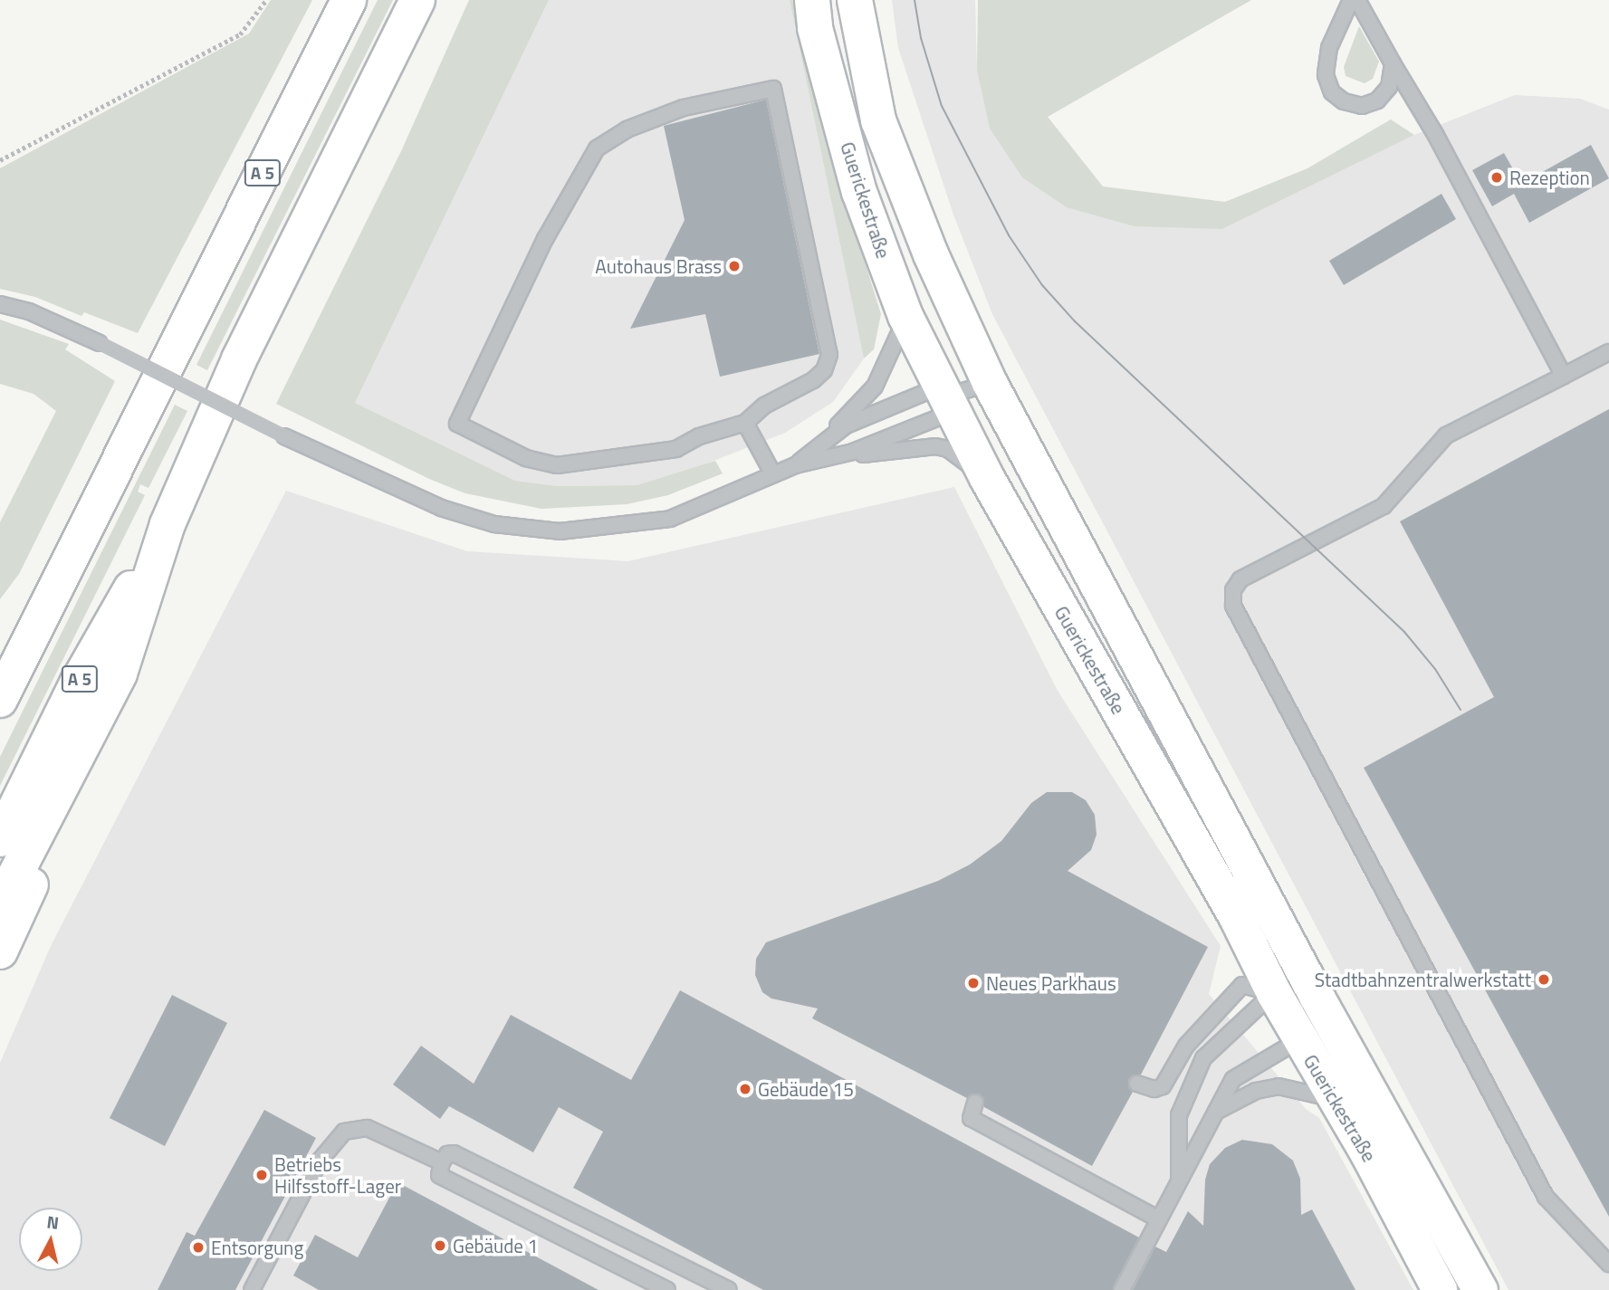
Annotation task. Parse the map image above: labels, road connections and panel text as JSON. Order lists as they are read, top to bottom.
{
  "streets": {
    "main road": ["A 5", "Guerickestraße"]
  },
  "places": [
    "Rezeption",
    "Autohaus Brass",
    "Stadtbahnzentralwerkstatt",
    "Neues Parkhaus",
    "Gebäude 15",
    "Betriebs Hilfsstoff-Lager",
    "Gebäude 1",
    "Entsorgung"
  ],
  "north": "top"
}
